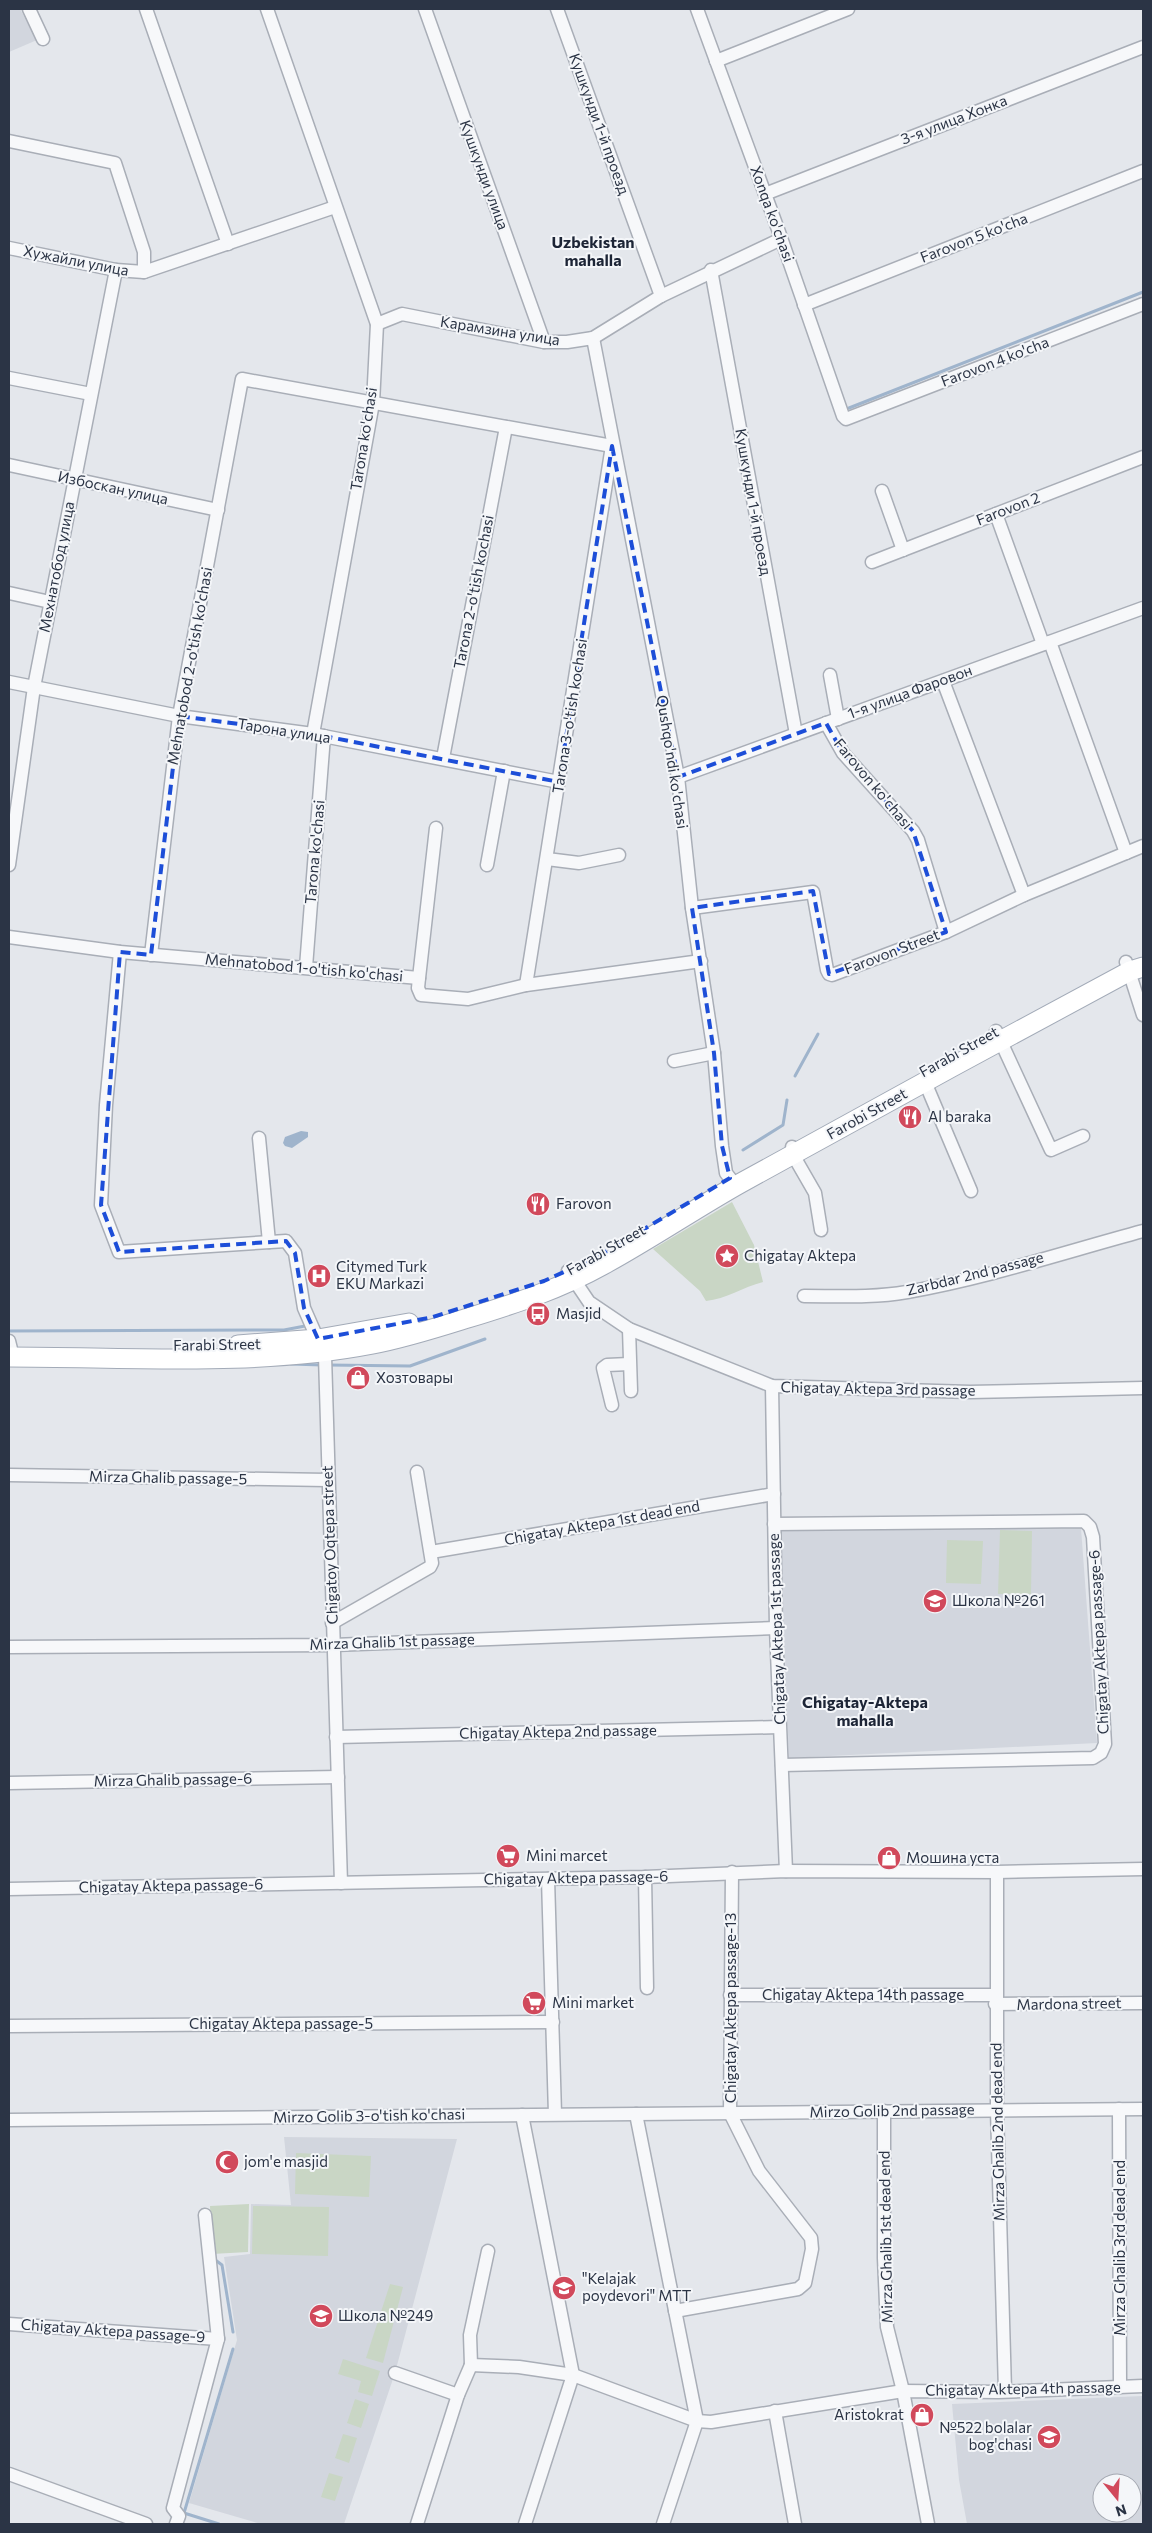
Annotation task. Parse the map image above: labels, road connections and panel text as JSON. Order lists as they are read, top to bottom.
{
  "streets": {
    "main road": ["Farabi Street", "Farobi Street"],
    "street": [
      "3-я улица Хонка",
      "Кушкунди 1-й проезд",
      "Кушкунди улица",
      "Xonqa ko'chasi",
      "Farovon 5 ko'cha",
      "Хужайли улица",
      "Карамзина улица",
      "Farovon 4 ko'cha",
      "Tarona ko'chasi",
      "Избоскан улица",
      "Farovon 2",
      "Мехнатобод улица",
      "Tarona 2-o'tish kochasi",
      "Mehnatobod 2-o'tish ko'chasi",
      "1-я улица Фаровон",
      "Tarona 3-o'tish kochasi",
      "Тарона улица",
      "Qushqo'ndi ko'chasi",
      "Farovon ko'chasi",
      "Farovon Street",
      "Mehnatobod 1-o'tish ko'chasi",
      "Zarbdar 2nd passage",
      "Chigatay Aktepa 3rd passage",
      "Mirza Ghalib passage-5",
      "Chigatay Aktepa 1st dead end",
      "Chigatoy Oqtepa street",
      "Chigatay Aktepa 1st passage",
      "Mirza Ghalib 1st passage",
      "Chigatay Aktepa passage-6",
      "Chigatay Aktepa 2nd passage",
      "Mirza Ghalib passage-6",
      "Chigatay Aktepa 14th passage",
      "Mardona street",
      "Chigatay Aktepa passage-13",
      "Chigatay Aktepa passage-5",
      "Mirzo Golib 2nd passage",
      "Mirzo Golib 3-o'tish ko'chasi",
      "Mirza Ghalib 2nd dead end",
      "Mirza Ghalib 1st dead end",
      "Mirza Ghalib 3rd dead end",
      "Chigatay Aktepa passage-9",
      "Chigatay Aktepa 4th passage"
    ]
  },
  "crossings": [
    ["3-я улица Хонка", "Xonqa ko'chasi"],
    ["Кушкунди 1-й проезд", "Карамзина улица"],
    ["Кушкунди 1-й проезд", "1-я улица Фаровон"],
    ["Кушкунди улица", "Карамзина улица"],
    ["Xonqa ko'chasi", "Farovon 5 ko'cha"],
    ["Xonqa ko'chasi", "Карамзина улица"],
    ["Xonqa ko'chasi", "Farovon 4 ko'cha"],
    ["Хужайли улица", "Мехнатобод улица"],
    ["Карамзина улица", "Tarona ko'chasi"],
    ["Карамзина улица", "Qushqo'ndi ko'chasi"],
    ["Tarona ko'chasi", "Mehnatobod 2-o'tish ko'chasi"],
    ["Tarona ko'chasi", "Тарона улица"],
    ["Tarona ko'chasi", "Mehnatobod 1-o'tish ko'chasi"],
    ["Избоскан улица", "Мехнатобод улица"],
    ["Избоскан улица", "Mehnatobod 2-o'tish ko'chasi"],
    ["Мехнатобод улица", "Тарона улица"],
    ["Tarona 2-o'tish kochasi", "Тарона улица"],
    ["Mehnatobod 2-o'tish ko'chasi", "Тарона улица"],
    ["Mehnatobod 2-o'tish ko'chasi", "Mehnatobod 1-o'tish ko'chasi"],
    ["1-я улица Фаровон", "Qushqo'ndi ko'chasi"],
    ["1-я улица Фаровон", "Farovon ko'chasi"],
    ["Tarona 3-o'tish kochasi", "Тарона улица"],
    ["Tarona 3-o'tish kochasi", "Qushqo'ndi ko'chasi"],
    ["Tarona 3-o'tish kochasi", "Mehnatobod 1-o'tish ko'chasi"],
    ["Qushqo'ndi ko'chasi", "Farovon Street"],
    ["Qushqo'ndi ko'chasi", "Mehnatobod 1-o'tish ko'chasi"],
    ["Qushqo'ndi ko'chasi", "Farabi Street"],
    ["Qushqo'ndi ko'chasi", "Farobi Street"],
    ["Farovon ko'chasi", "Farovon Street"],
    ["Farabi Street", "Farobi Street"],
    ["Farabi Street", "Chigatay Aktepa 3rd passage"],
    ["Farabi Street", "Chigatoy Oqtepa street"],
    ["Chigatay Aktepa 3rd passage", "Chigatay Aktepa 1st passage"],
    ["Mirza Ghalib passage-5", "Chigatoy Oqtepa street"],
    ["Chigatay Aktepa 1st dead end", "Chigatay Aktepa 1st passage"],
    ["Chigatoy Oqtepa street", "Mirza Ghalib 1st passage"],
    ["Chigatoy Oqtepa street", "Chigatay Aktepa passage-6"],
    ["Chigatoy Oqtepa street", "Chigatay Aktepa 2nd passage"],
    ["Chigatoy Oqtepa street", "Mirza Ghalib passage-6"],
    ["Chigatay Aktepa 1st passage", "Mirza Ghalib 1st passage"],
    ["Chigatay Aktepa 1st passage", "Chigatay Aktepa passage-6"],
    ["Chigatay Aktepa 1st passage", "Chigatay Aktepa 2nd passage"],
    ["Chigatay Aktepa passage-6", "Chigatay Aktepa passage-13"],
    ["Chigatay Aktepa passage-6", "Mirza Ghalib 2nd dead end"],
    ["Chigatay Aktepa 14th passage", "Mardona street"],
    ["Chigatay Aktepa 14th passage", "Chigatay Aktepa passage-13"],
    ["Chigatay Aktepa 14th passage", "Mirza Ghalib 2nd dead end"],
    ["Mardona street", "Mirza Ghalib 2nd dead end"],
    ["Chigatay Aktepa passage-13", "Mirzo Golib 2nd passage"],
    ["Chigatay Aktepa passage-13", "Mirzo Golib 3-o'tish ko'chasi"],
    ["Mirzo Golib 2nd passage", "Mirzo Golib 3-o'tish ko'chasi"],
    ["Mirzo Golib 2nd passage", "Mirza Ghalib 2nd dead end"],
    ["Mirzo Golib 2nd passage", "Mirza Ghalib 1st dead end"],
    ["Mirzo Golib 2nd passage", "Mirza Ghalib 3rd dead end"],
    ["Mirza Ghalib 2nd dead end", "Chigatay Aktepa 4th passage"],
    ["Mirza Ghalib 1st dead end", "Chigatay Aktepa 4th passage"],
    ["Mirza Ghalib 3rd dead end", "Chigatay Aktepa 4th passage"]
  ],
  "districts": ["Uzbekistan mahalla", "Chigatay-Aktepa mahalla"],
  "places": {
    "restaurant": ["Al baraka", "Farovon"],
    "place": ["Chigatay Aktepa"],
    "hospital": ["Citymed Turk EKU Markazi"],
    "bus stop": ["Masjid"],
    "shop": ["Хозтовары", "Мошина уста", "Aristokrat"],
    "school or university": [
      "Школа №261",
      "\"Kelajak poydevori\" MTT",
      "Школа №249",
      "№522 bolalar bog'chasi"
    ],
    "supermarket": ["Mini marcet", "Mini market"],
    "mosque": ["jom'e masjid"]
  },
  "north": "bottom"
}
